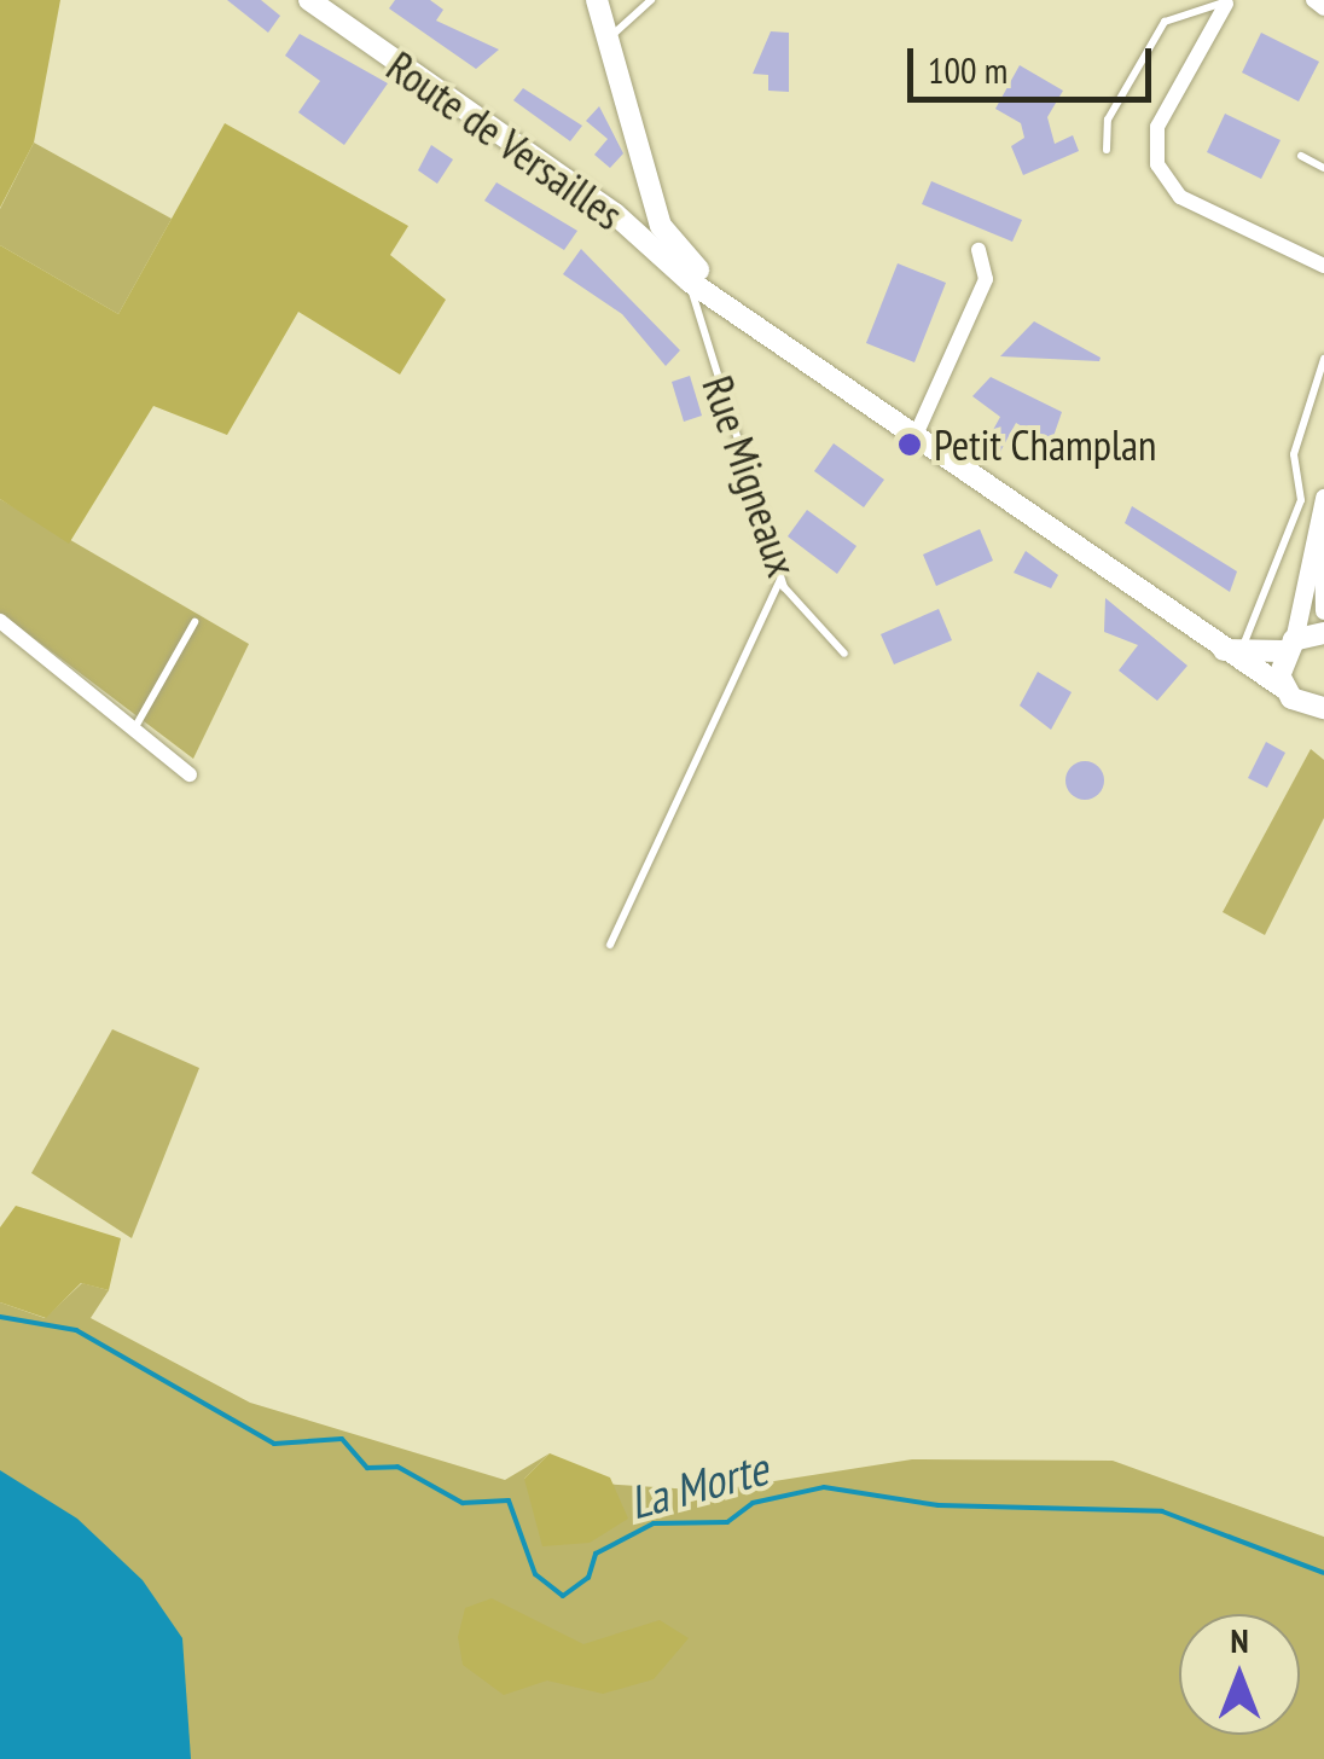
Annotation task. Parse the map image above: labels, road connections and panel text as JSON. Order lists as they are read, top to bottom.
{
  "streets": {
    "main road": ["Route de Versailles"],
    "lane": ["Rue Migneaux"]
  },
  "crossings": [
    ["Route de Versailles", "Rue Migneaux"]
  ],
  "water": ["La Morte"],
  "places": ["Petit Champlan"],
  "scale_bar": "100 m",
  "north": "top"
}
